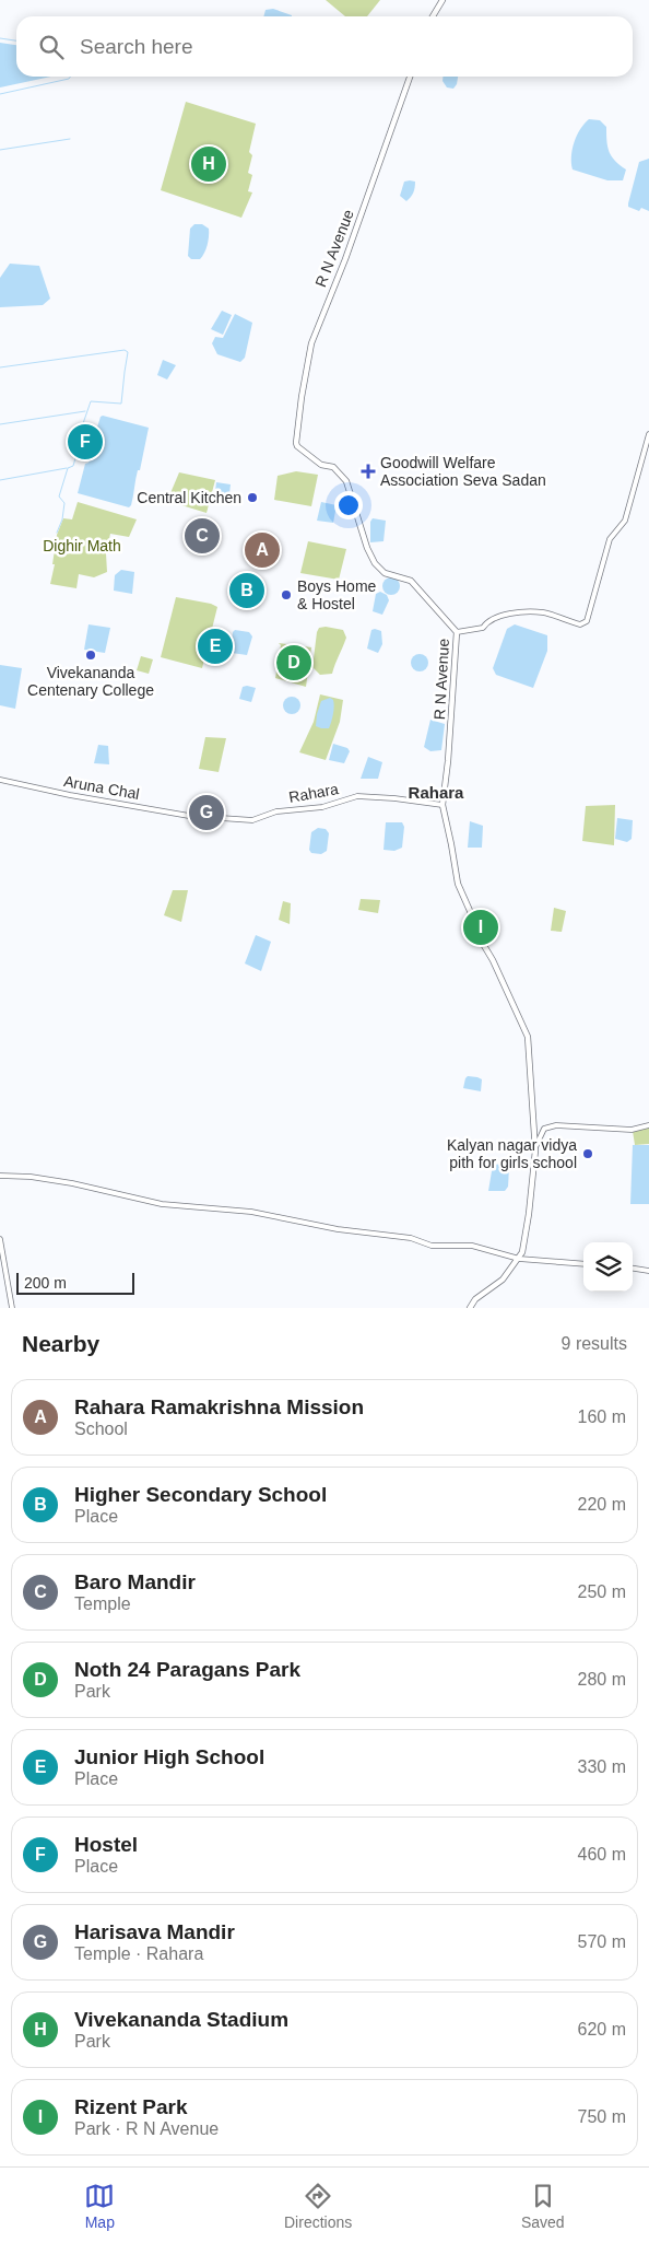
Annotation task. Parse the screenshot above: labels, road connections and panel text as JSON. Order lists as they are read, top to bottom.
{
  "streets": {
    "main road": ["R N Avenue"],
    "street": ["Aruna Chal", "Rahara"]
  },
  "crossings": [
    ["R N Avenue", "Rahara"],
    ["Aruna Chal", "Rahara"]
  ],
  "districts": ["Rahara"],
  "parks": ["Dighir Math"],
  "places": {
    "health": ["Goodwill Welfare Association Seva Sadan"],
    "other": [
      "Central Kitchen",
      "Boys Home & Hostel",
      "Vivekananda Centenary College",
      "Kalyan nagar vidya pith for girls school"
    ]
  },
  "scale_bar": "200 m",
  "page": {
    "search": "Search here",
    "pins": [
      "H",
      "F",
      "C",
      "A",
      "B",
      "E",
      "D",
      "G",
      "I"
    ],
    "scale": "200 m",
    "heading": ["Nearby", "9 results"],
    "list": [
      {
        "mark": "A",
        "name": "Rahara Ramakrishna Mission",
        "note": "School",
        "value": "160 m"
      },
      {
        "mark": "B",
        "name": "Higher Secondary School",
        "note": "Place",
        "value": "220 m"
      },
      {
        "mark": "C",
        "name": "Baro Mandir",
        "note": "Temple",
        "value": "250 m"
      },
      {
        "mark": "D",
        "name": "Noth 24 Paragans Park",
        "note": "Park",
        "value": "280 m"
      },
      {
        "mark": "E",
        "name": "Junior High School",
        "note": "Place",
        "value": "330 m"
      },
      {
        "mark": "F",
        "name": "Hostel",
        "note": "Place",
        "value": "460 m"
      },
      {
        "mark": "G",
        "name": "Harisava Mandir",
        "note": "Temple · Rahara",
        "value": "570 m"
      },
      {
        "mark": "H",
        "name": "Vivekananda Stadium",
        "note": "Park",
        "value": "620 m"
      },
      {
        "mark": "I",
        "name": "Rizent Park",
        "note": "Park · R N Avenue",
        "value": "750 m"
      }
    ],
    "nav": ["Map", "Directions", "Saved"]
  }
}
